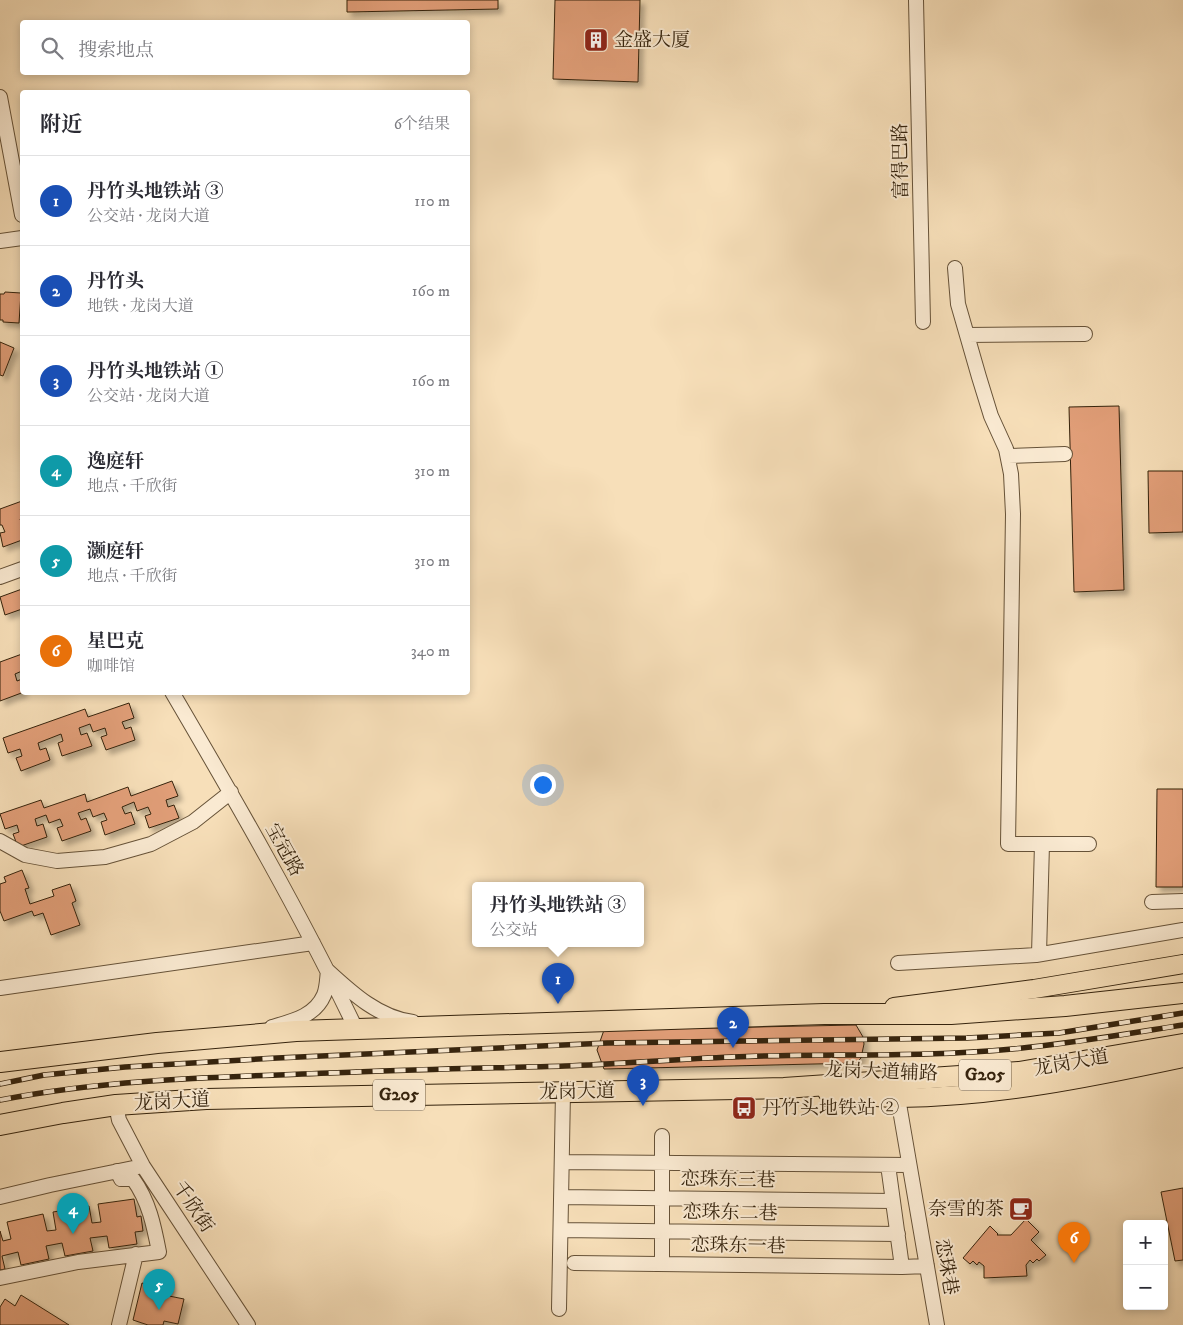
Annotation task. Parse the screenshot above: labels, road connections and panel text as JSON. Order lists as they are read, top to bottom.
{
  "streets": {
    "highway": ["龙岗大道", "G205"],
    "main road": ["龙岗大道辅路"],
    "street": [
      "富得巴路",
      "宝冠路",
      "恋珠东三巷",
      "千欣街",
      "恋珠东二巷",
      "恋珠东一巷",
      "恋珠巷"
    ]
  },
  "crossings": [
    ["龙岗大道", "龙岗大道辅路"],
    ["龙岗大道", "千欣街"],
    ["龙岗大道辅路", "恋珠巷"],
    ["恋珠东一巷", "恋珠巷"]
  ],
  "places": {
    "building": ["金盛大厦"],
    "bus stop": ["丹竹头地铁站 ②"],
    "cafe": ["奈雪的茶"]
  },
  "page": {
    "search": "搜索地点",
    "heading": ["附近", "6个结果"],
    "list": [
      {
        "mark": "1",
        "name": "丹竹头地铁站 ③",
        "note": "公交站 · 龙岗大道",
        "value": "110 m"
      },
      {
        "mark": "2",
        "name": "丹竹头",
        "note": "地铁 · 龙岗大道",
        "value": "160 m"
      },
      {
        "mark": "3",
        "name": "丹竹头地铁站 ①",
        "note": "公交站 · 龙岗大道",
        "value": "160 m"
      },
      {
        "mark": "4",
        "name": "逸庭轩",
        "note": "地点 · 千欣街",
        "value": "310 m"
      },
      {
        "mark": "5",
        "name": "灏庭轩",
        "note": "地点 · 千欣街",
        "value": "310 m"
      },
      {
        "mark": "6",
        "name": "星巴克",
        "note": "咖啡馆",
        "value": "340 m"
      }
    ],
    "popup": ["丹竹头地铁站 ③", "公交站"],
    "pins": [
      "1",
      "2",
      "3",
      "4",
      "6",
      "5"
    ],
    "map_buttons": ["+", "−"]
  }
}
